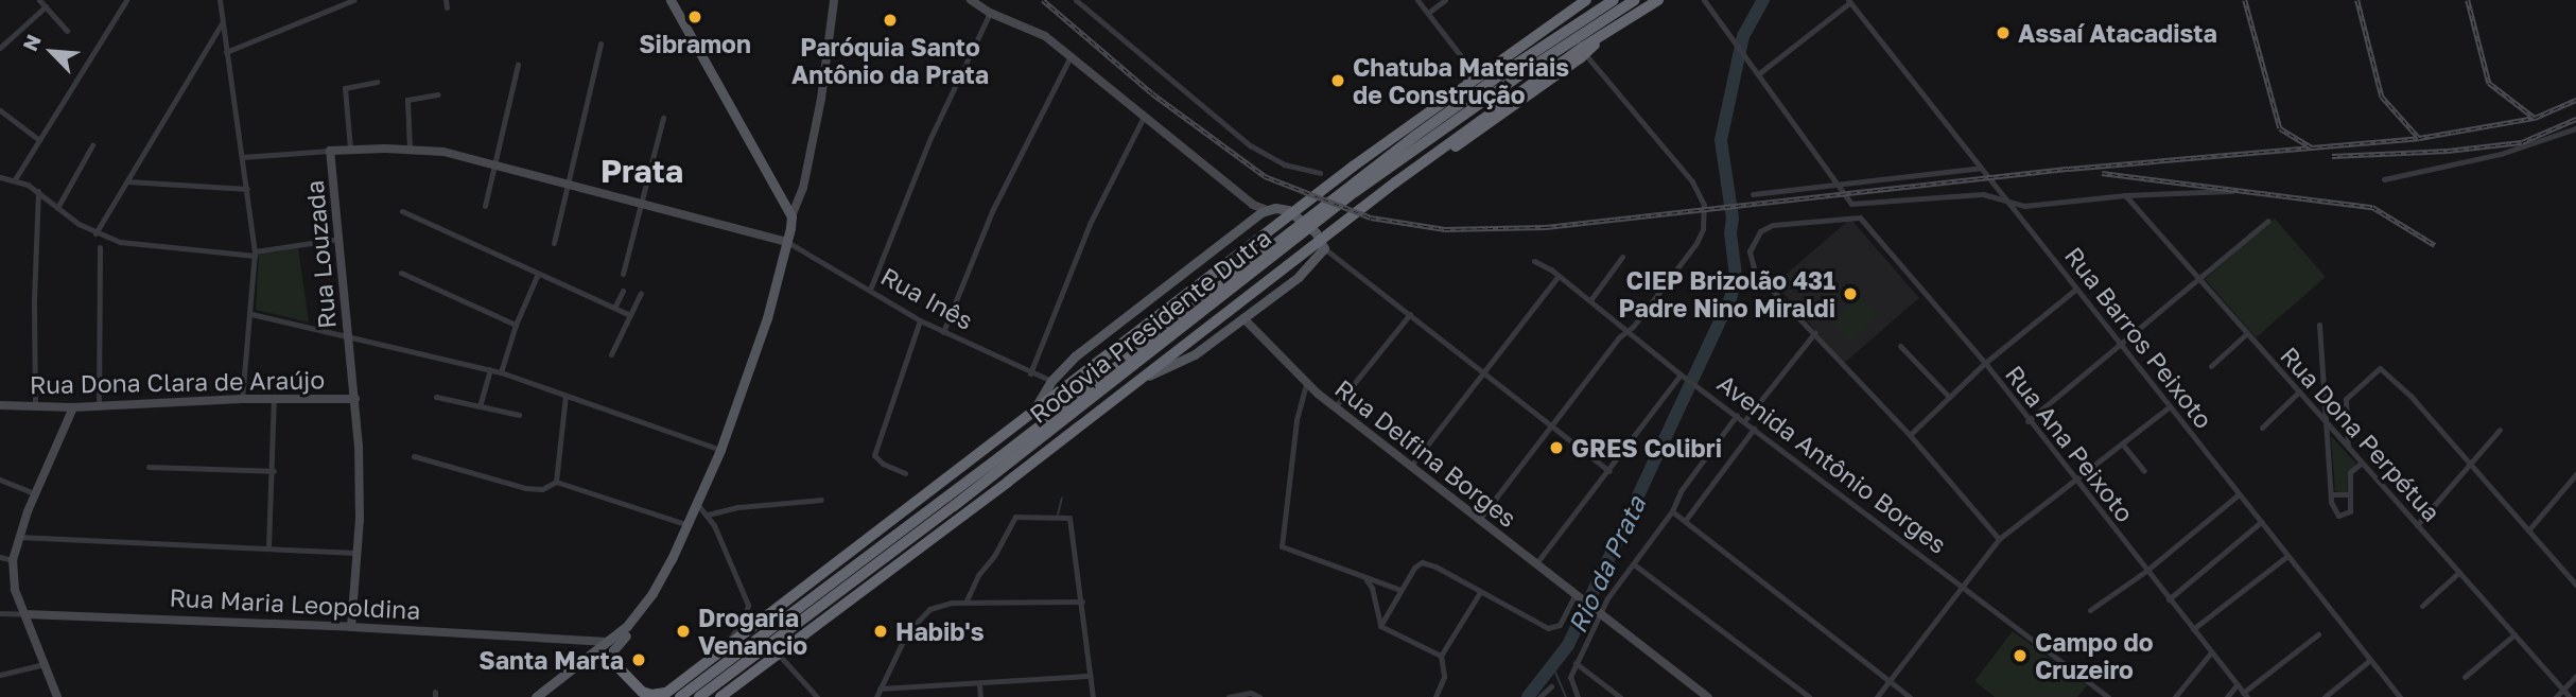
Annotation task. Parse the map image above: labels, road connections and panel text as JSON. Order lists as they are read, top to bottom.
{
  "streets": {
    "highway": ["Rodovia Presidente Dutra"],
    "street": [
      "Rua Louzada",
      "Rua Inês",
      "Rua Barros Peixoto",
      "Rua Dona Clara de Araújo",
      "Rua Dona Perpétua",
      "Rua Ana Peixoto",
      "Rua Delfina Borges",
      "Avenida Antônio Borges",
      "Rua Maria Leopoldina"
    ]
  },
  "crossings": [
    ["Rua Louzada", "Rua Dona Clara de Araújo"],
    ["Rua Louzada", "Rua Maria Leopoldina"]
  ],
  "districts": ["Prata"],
  "water": ["Rio da Prata"],
  "places": [
    "Sibramon",
    "Paróquia Santo Antônio da Prata",
    "Assaí Atacadista",
    "Chatuba Materiais de Construção",
    "CIEP Brizolão 431 Padre Nino Miraldi",
    "GRES Colibri",
    "Drogaria Venancio",
    "Habib's",
    "Campo do Cruzeiro",
    "Santa Marta"
  ],
  "north": "top left"
}
